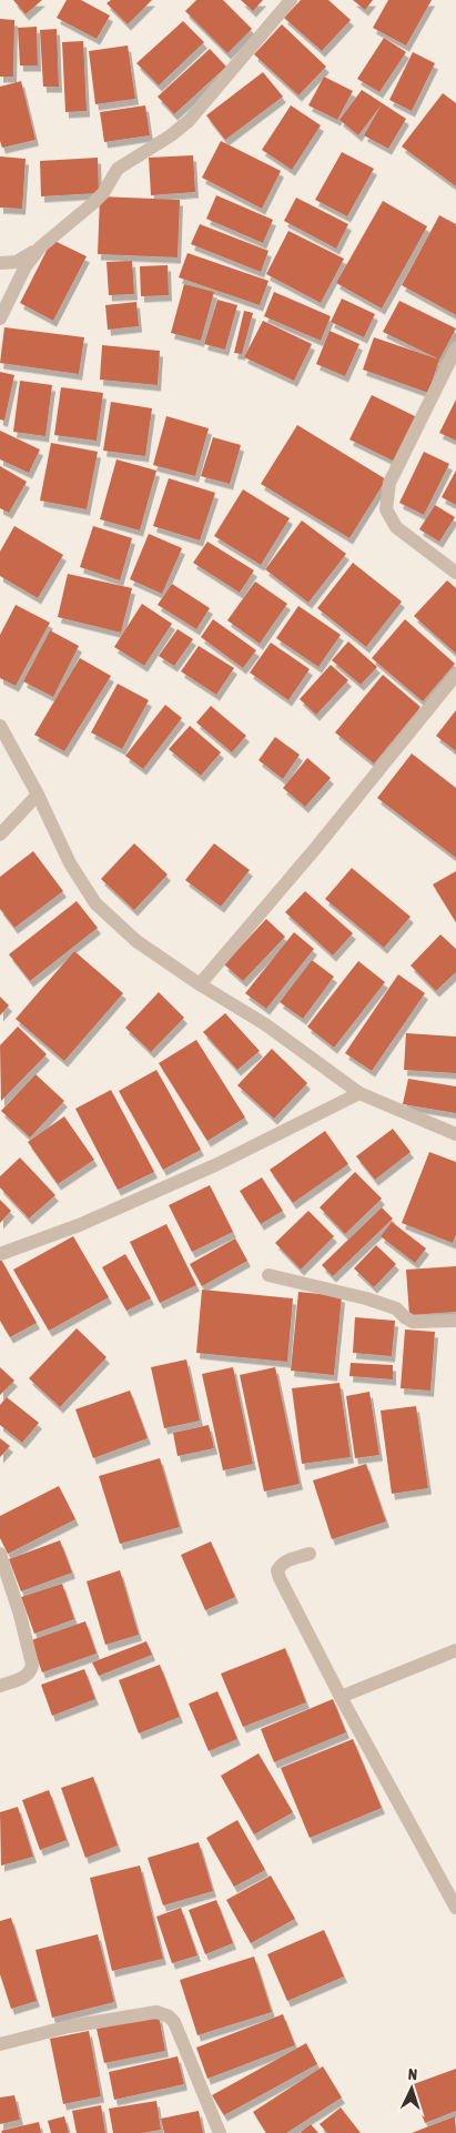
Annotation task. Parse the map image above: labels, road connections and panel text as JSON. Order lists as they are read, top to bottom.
{
  "north": "top"
}
